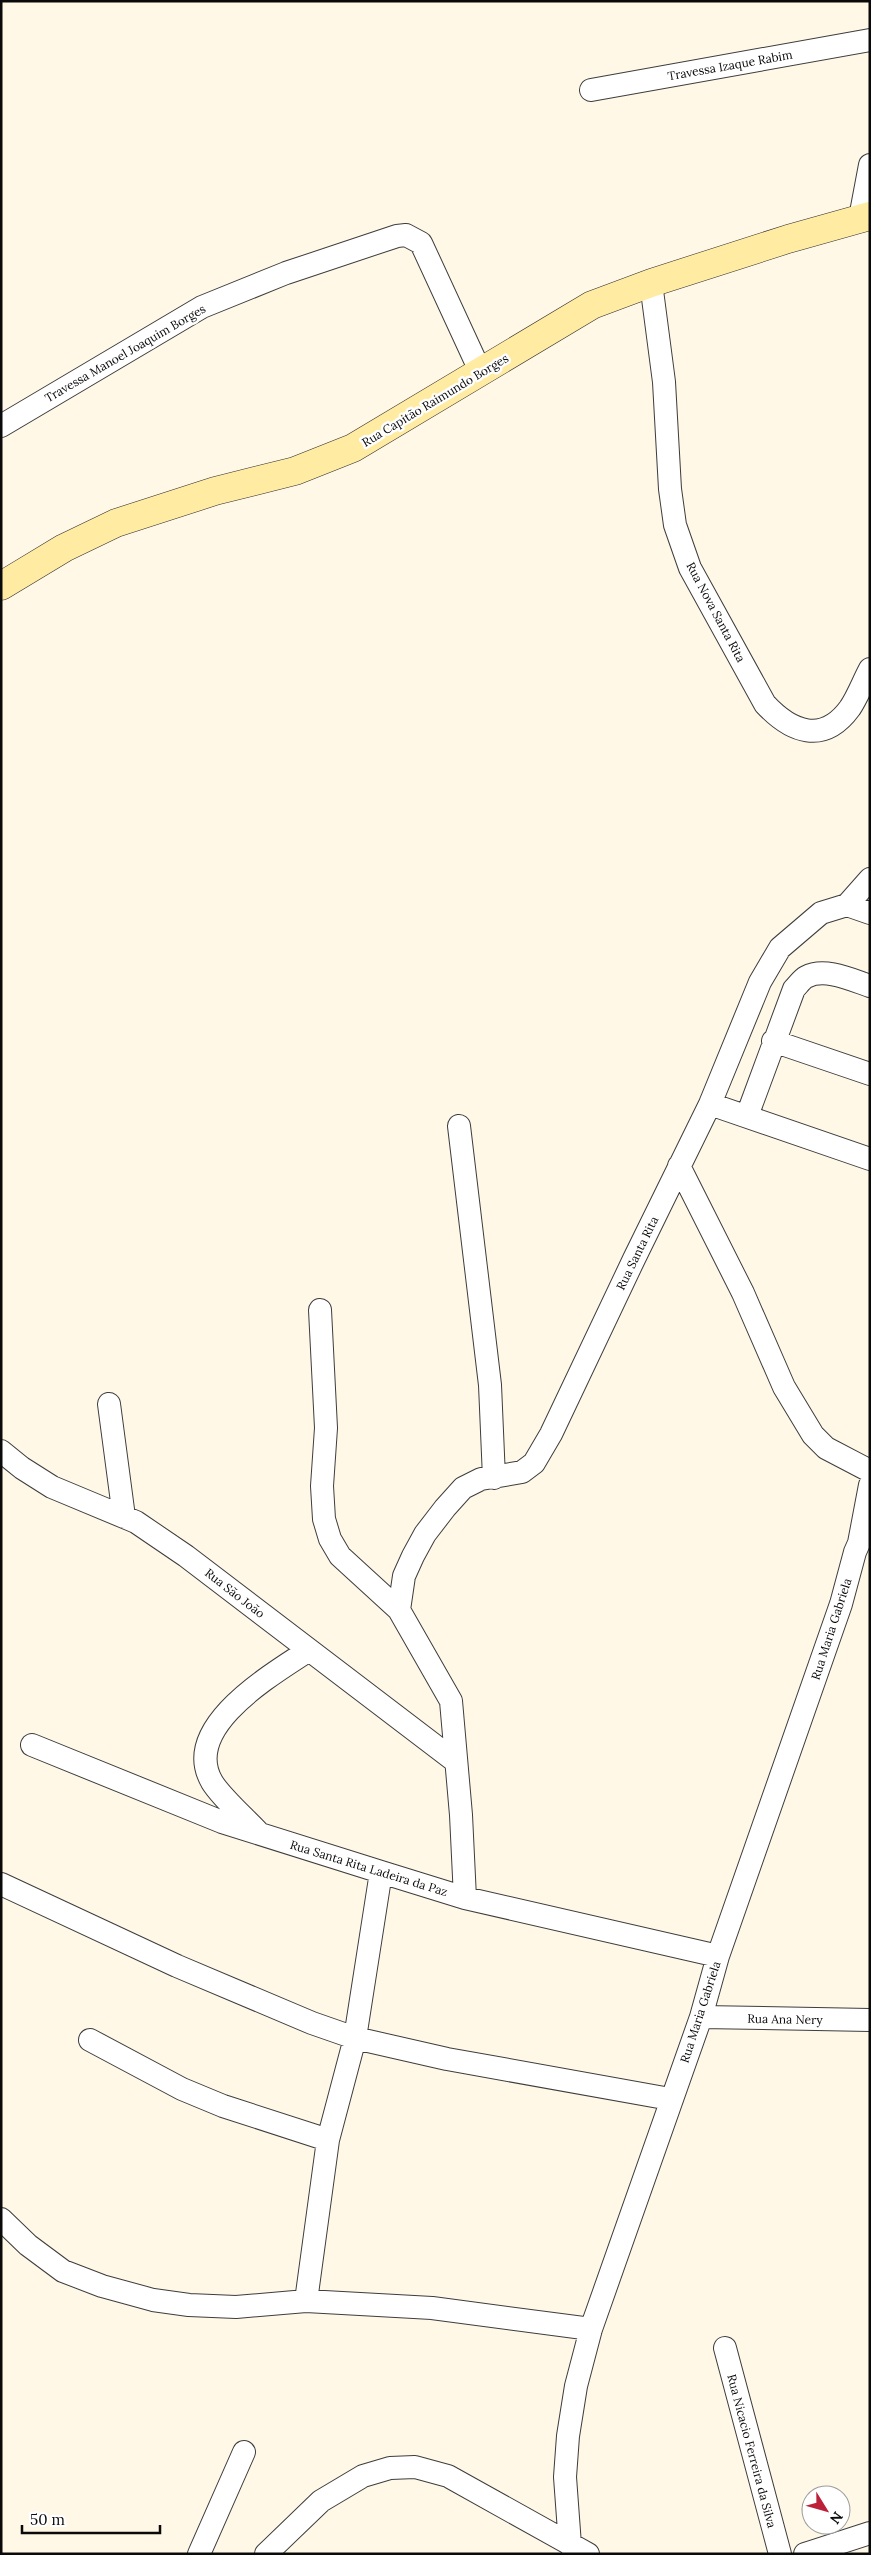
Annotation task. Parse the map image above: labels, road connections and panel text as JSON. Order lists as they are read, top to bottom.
{
  "streets": {
    "street": [
      "Travessa Izaque Rabim",
      "Travessa Manoel Joaquim Borges",
      "Rua Capitão Raimundo Borges",
      "Rua Nova Santa Rita",
      "Rua Santa Rita",
      "Rua São João",
      "Rua Maria Gabriela",
      "Rua Santa Rita Ladeira da Paz",
      "Rua Ana Nery",
      "Rua Nicacio Ferreira da Silva"
    ]
  },
  "crossings": [
    ["Travessa Manoel Joaquim Borges", "Rua Capitão Raimundo Borges"],
    ["Rua Capitão Raimundo Borges", "Rua Nova Santa Rita"],
    ["Rua Maria Gabriela", "Rua Santa Rita Ladeira da Paz"],
    ["Rua Maria Gabriela", "Rua Ana Nery"]
  ],
  "scale_bar": "50 m",
  "north": "bottom right"
}
